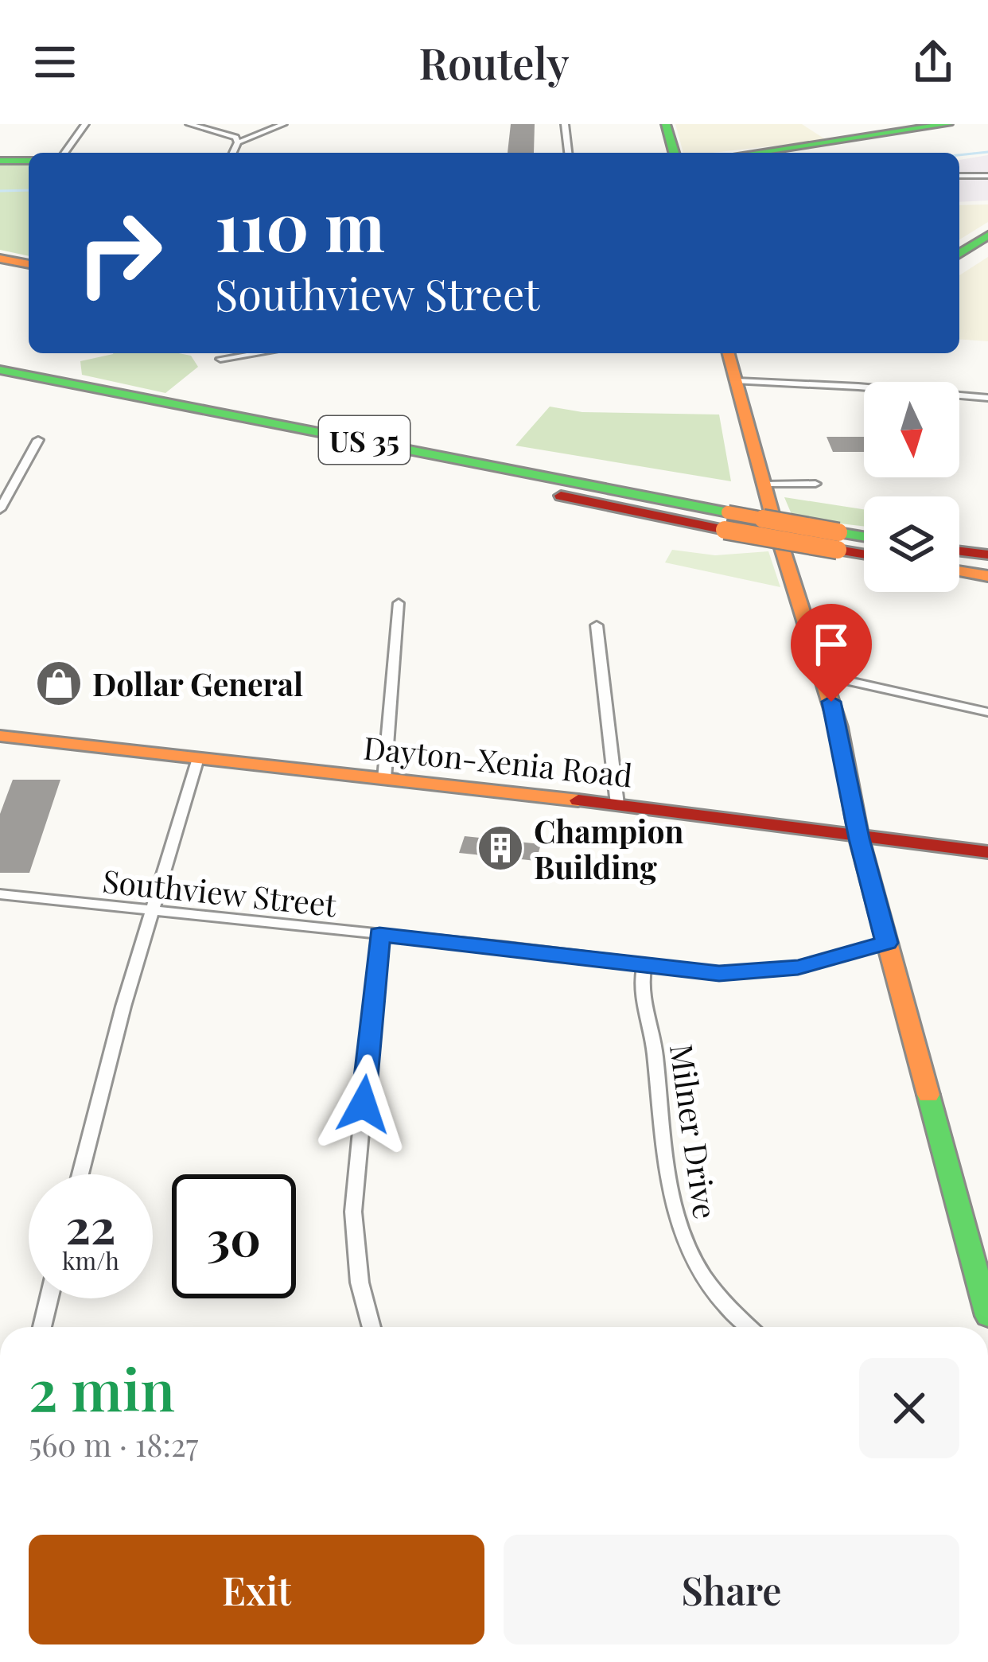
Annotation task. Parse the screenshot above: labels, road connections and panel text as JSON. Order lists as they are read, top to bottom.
{
  "streets": {
    "main road": ["US 35", "Dayton-Xenia Road"],
    "street": ["Southview Street", "Milner Drive"]
  },
  "crossings": [
    ["Southview Street", "Milner Drive"]
  ],
  "places": {
    "shop": ["Dollar General"],
    "building": ["Champion Building"]
  },
  "north": "bottom",
  "page": {
    "header": "Routely",
    "turn": ["110 m", "Southview Street"],
    "speed": "22 km/h",
    "limit": "30",
    "heading": ["2 min", "560 m · 18:27"],
    "buttons": ["Exit", "Share"]
  }
}
